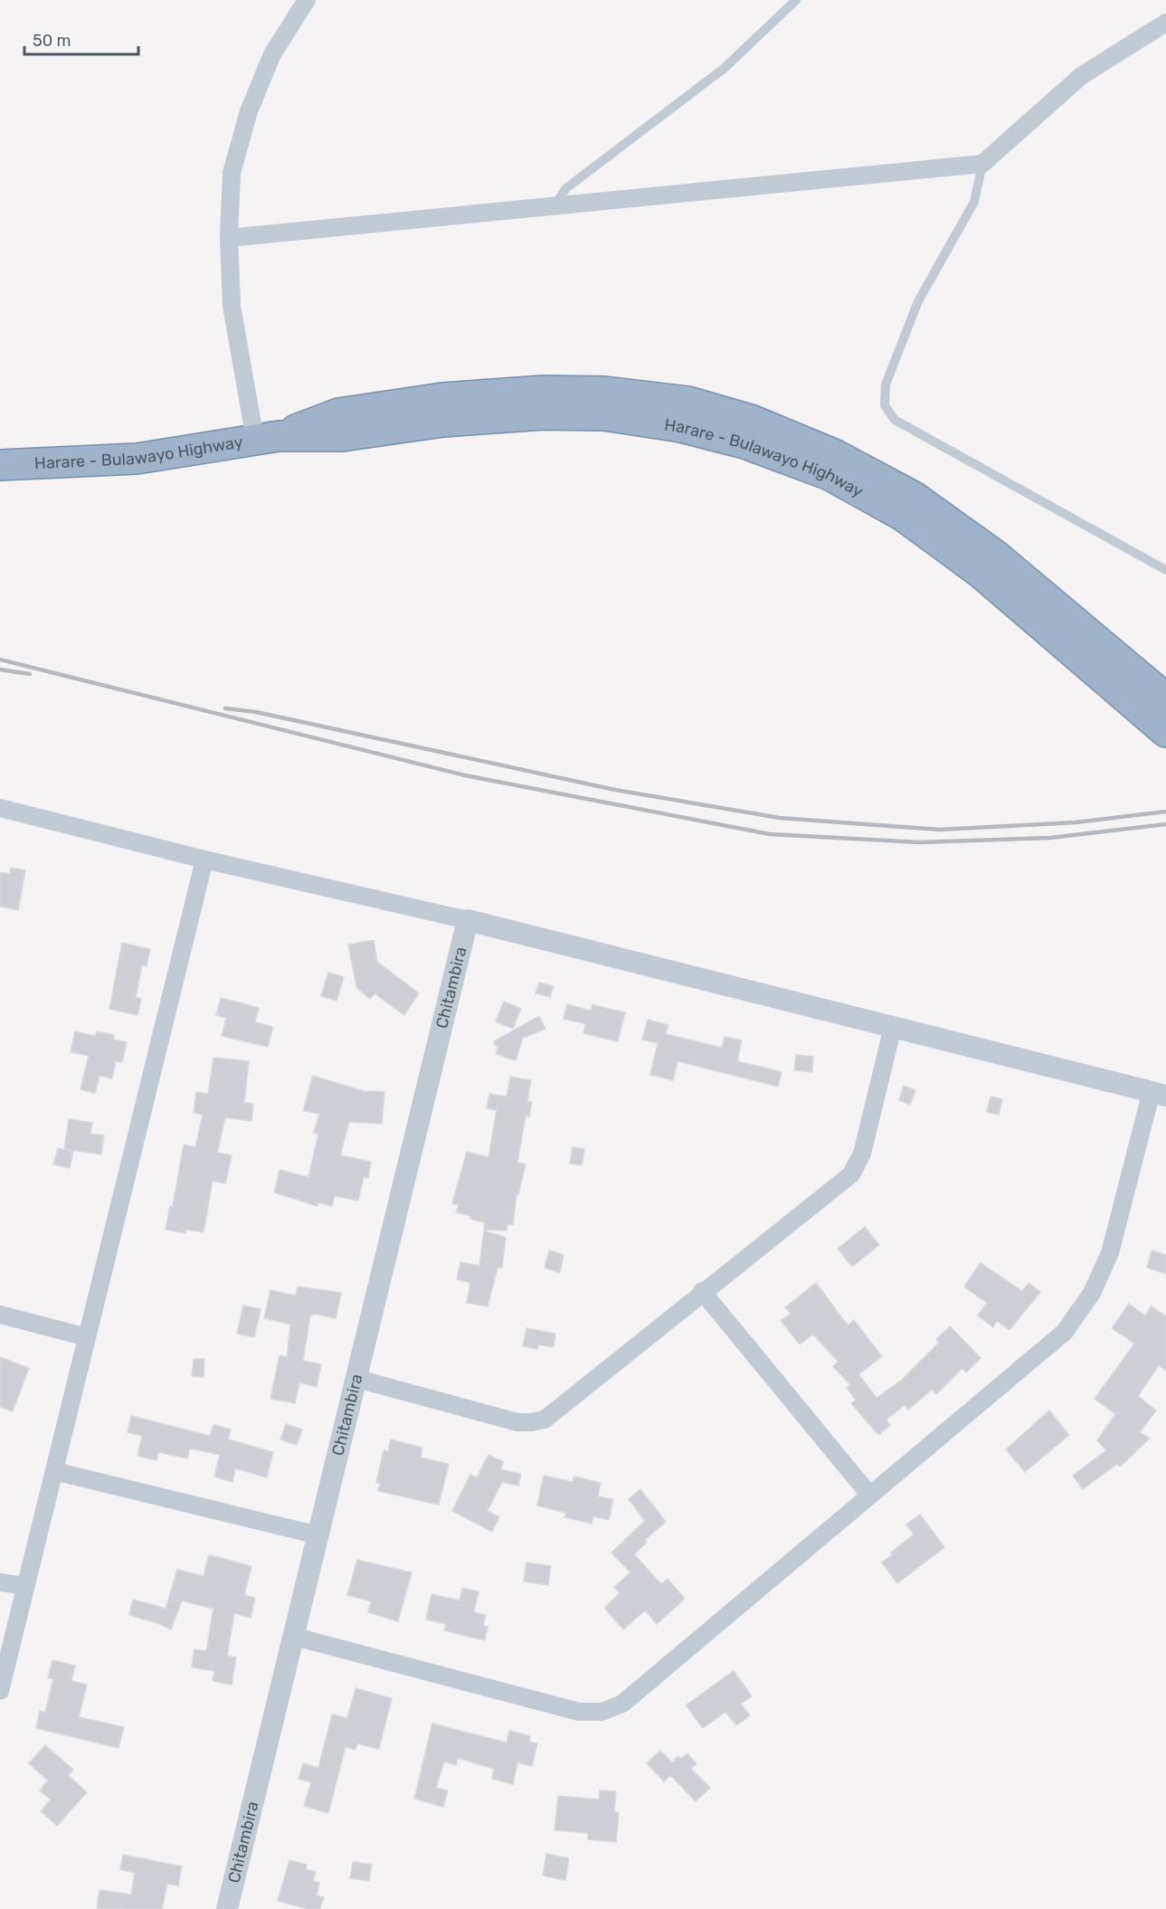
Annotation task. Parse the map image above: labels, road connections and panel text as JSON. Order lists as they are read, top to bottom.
{
  "streets": {
    "highway": ["Harare - Bulawayo Highway"],
    "street": ["Chitambira"]
  },
  "scale_bar": "50 m"
}
